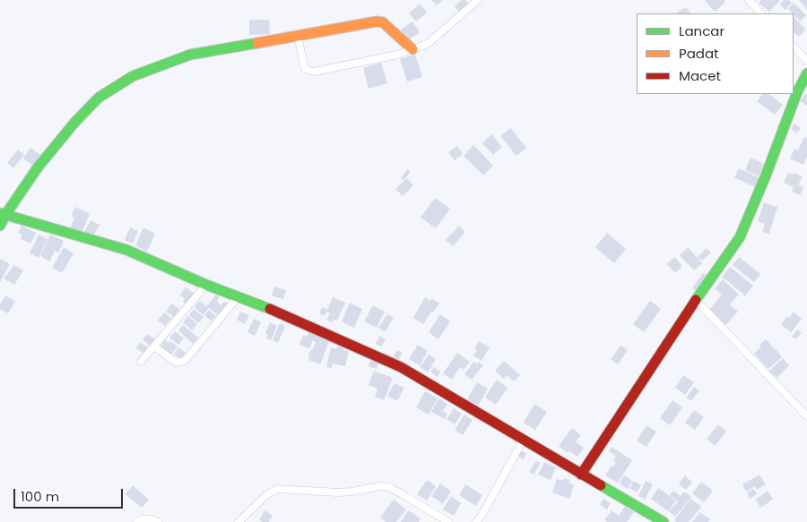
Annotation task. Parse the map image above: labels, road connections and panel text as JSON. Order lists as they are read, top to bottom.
{
  "legend": ["Lancar", "Padat", "Macet"],
  "scale_bar": "100 m"
}
